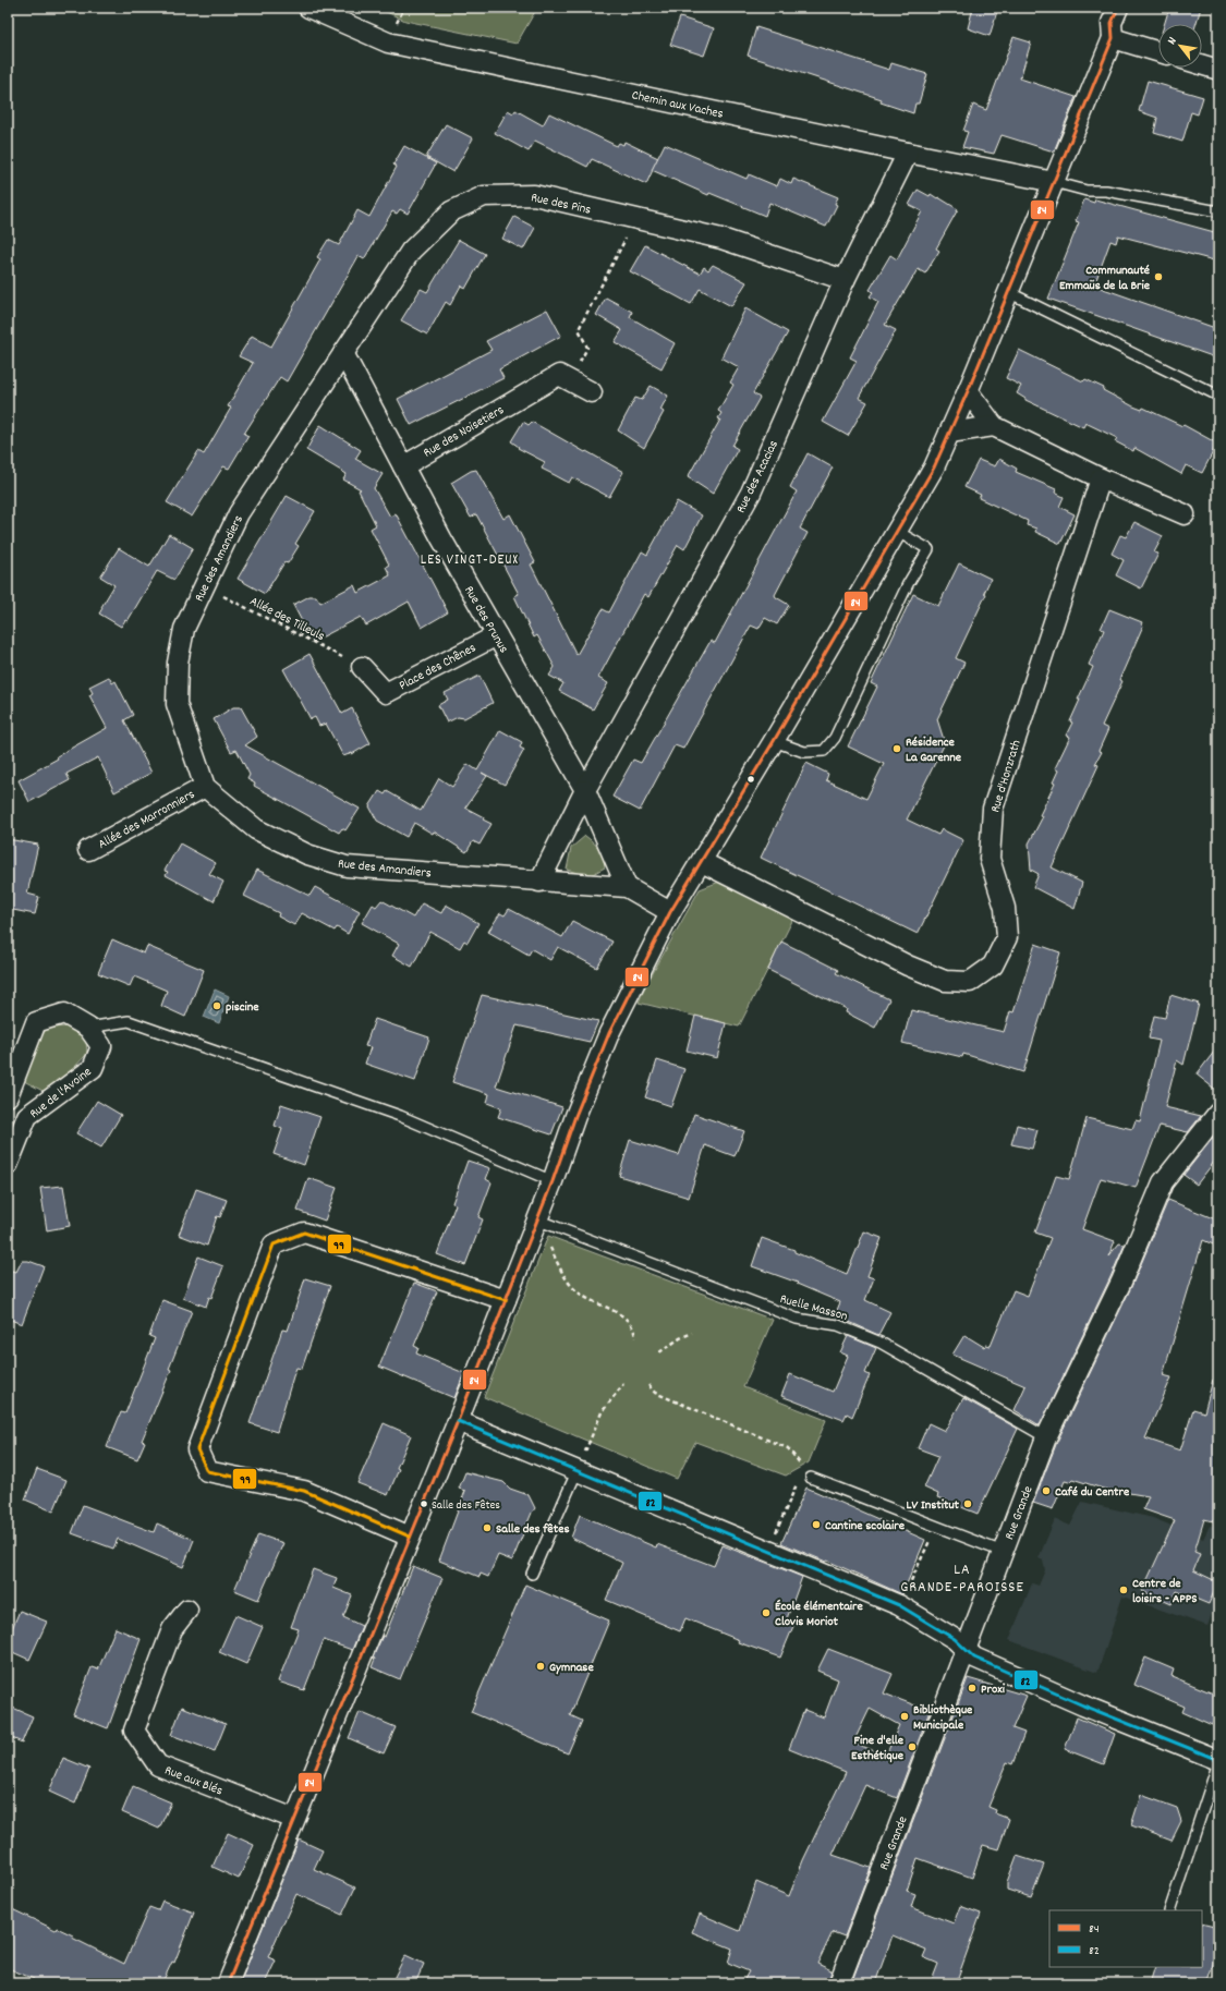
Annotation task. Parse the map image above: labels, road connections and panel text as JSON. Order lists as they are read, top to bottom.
{
  "streets": {
    "street": [
      "Chemin aux Vaches",
      "Rue des Pins",
      "Rue des Noisetiers",
      "Rue des Acacias",
      "Rue des Amandiers",
      "Rue des Prunus",
      "Place des Chênes",
      "Rue d'Honzrath",
      "Allée des Marronniers",
      "Rue de l'Avoine",
      "Rue Grande",
      "Rue aux Blés"
    ],
    "lane": ["Ruelle Masson"],
    "path": ["Allée des Tilleuls"]
  },
  "crossings": [
    ["Chemin aux Vaches", "Rue des Acacias"],
    ["Rue des Pins", "Rue des Acacias"],
    ["Rue des Pins", "Rue des Amandiers"],
    ["Rue des Pins", "Rue des Prunus"],
    ["Rue des Noisetiers", "Rue des Prunus"],
    ["Rue des Acacias", "Rue des Amandiers"],
    ["Rue des Acacias", "Rue des Prunus"],
    ["Rue des Amandiers", "Allée des Tilleuls"],
    ["Rue des Amandiers", "Rue des Prunus"],
    ["Rue des Amandiers", "Allée des Marronniers"],
    ["Allée des Tilleuls", "Place des Chênes"],
    ["Rue des Prunus", "Place des Chênes"],
    ["Ruelle Masson", "Rue Grande"]
  ],
  "districts": ["LES VINGT-DEUX", "LA GRANDE-PAROISSE"],
  "places": [
    "Communauté Emmaüs de la Brie",
    "Résidence La Garenne",
    "piscine",
    "Café du Centre",
    "Salle des Fêtes",
    "LV Institut",
    "Cantine scolaire",
    "Salle des fêtes",
    "Centre de loisirs - APPS",
    "École élémentaire Clovis Moriot",
    "Gymnase",
    "Proxi",
    "Bibliothèque Municipale",
    "Fine d'elle Esthétique"
  ],
  "lines": ["transit line 84", "transit line 99", "transit line 82"],
  "legend": ["84", "82"],
  "north": "top left"
}
